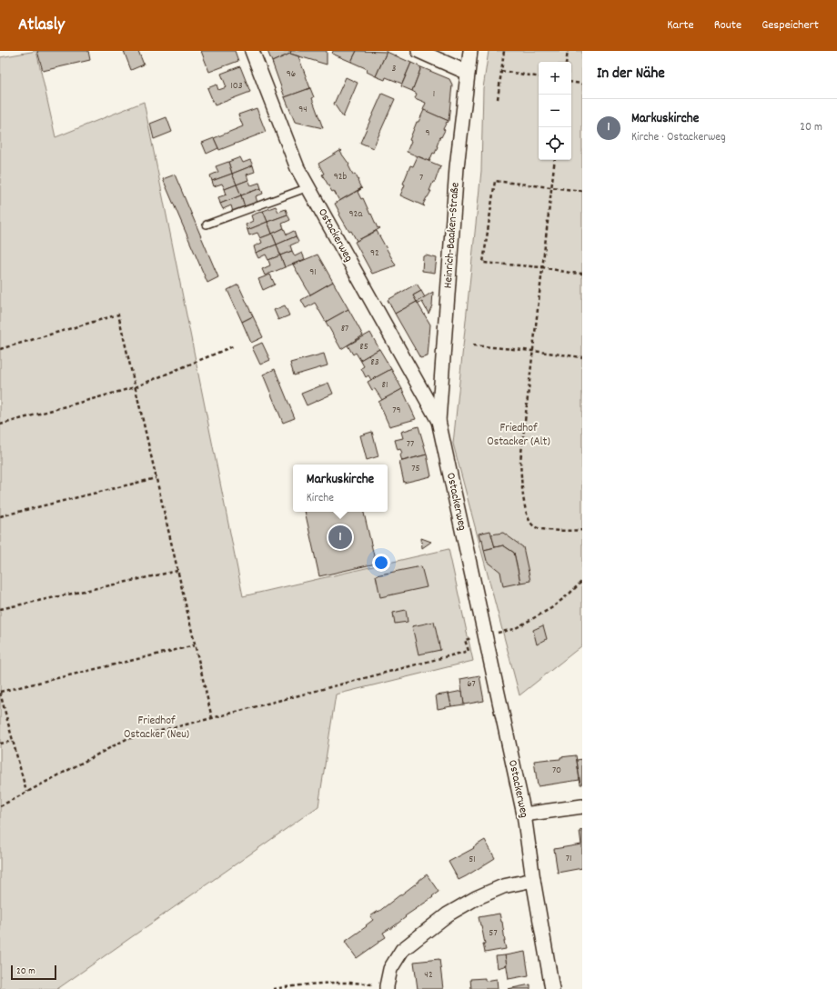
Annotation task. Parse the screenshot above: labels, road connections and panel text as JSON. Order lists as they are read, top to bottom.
{
  "streets": {
    "street": ["Ostackerweg", "Heinrich-Baaken-Straße"]
  },
  "crossings": [
    ["Ostackerweg", "Heinrich-Baaken-Straße"]
  ],
  "parks": ["Friedhof Ostacker (Alt)", "Friedhof Ostacker (Neu)"],
  "house_numbers": [
    "3",
    "96",
    "103",
    "1",
    "94",
    "9",
    "92b",
    "7",
    "92a",
    "92",
    "91",
    "87",
    "85",
    "83",
    "81",
    "79",
    "77",
    "75",
    "67",
    "70",
    "71",
    "51",
    "57",
    "42"
  ],
  "scale_bar": "20 m",
  "page": {
    "header": "Atlasly",
    "nav": ["Karte", "Route", "Gespeichert"],
    "heading": "In der Nähe",
    "map_buttons": ["+", "−"],
    "list": [
      {
        "mark": "1",
        "name": "Markuskirche",
        "note": "Kirche · Ostackerweg",
        "value": "20 m"
      }
    ],
    "popup": ["Markuskirche", "Kirche"],
    "pins": "1",
    "scale": "20 m"
  }
}
